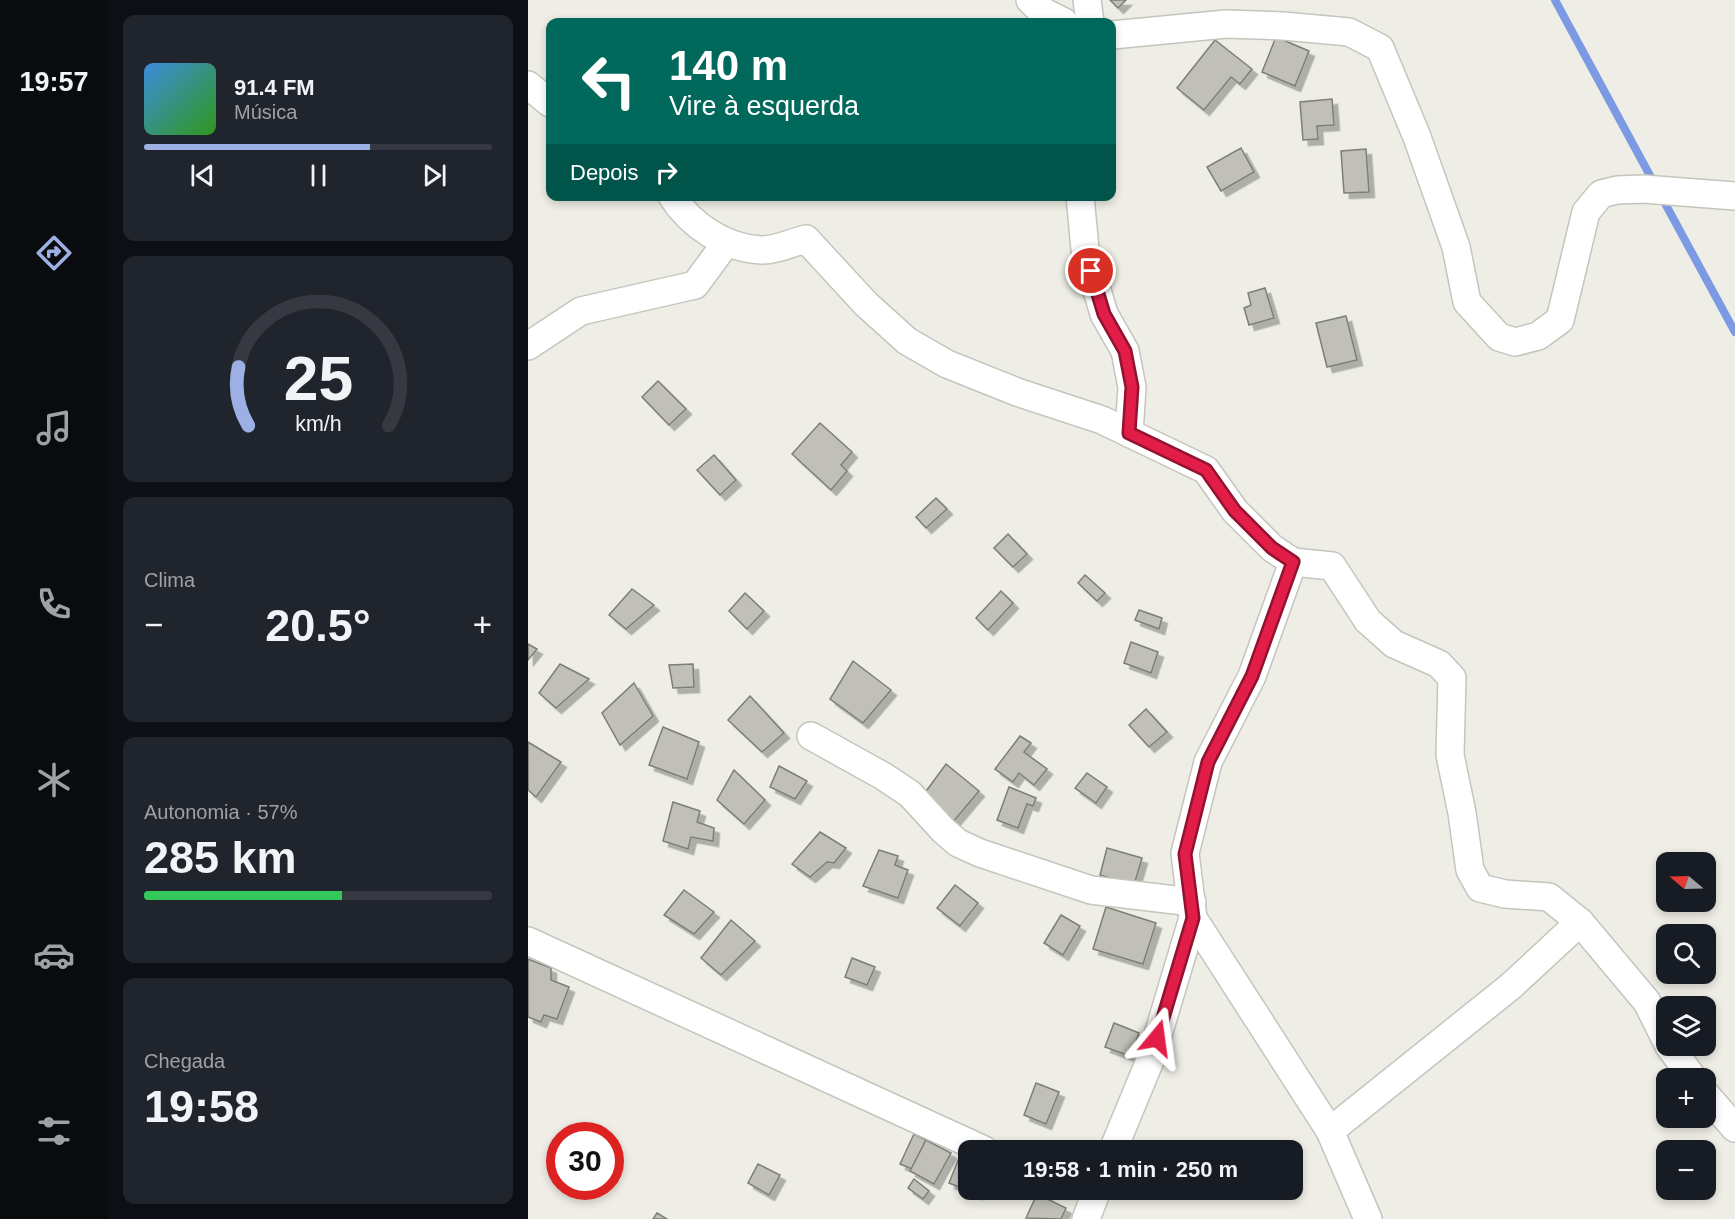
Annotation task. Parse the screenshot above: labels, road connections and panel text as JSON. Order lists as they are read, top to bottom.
{
  "north": "left",
  "page": {
    "tabs": "19:57",
    "turn": ["140 m", "Vire à esquerda"],
    "song": ["91.4 FM", "Música"],
    "then": "Depois",
    "tile": [
      "Clima",
      ["Autonomia · 57%", "285 km"],
      ["Chegada", "19:58"]
    ],
    "heat": ["−", "20.5°", "+"],
    "map_buttons": ["+", "−"],
    "limit": "30",
    "trip": "19:58 · 1 min · 250 m",
    "gauge": ["25", "km/h"]
  }
}
